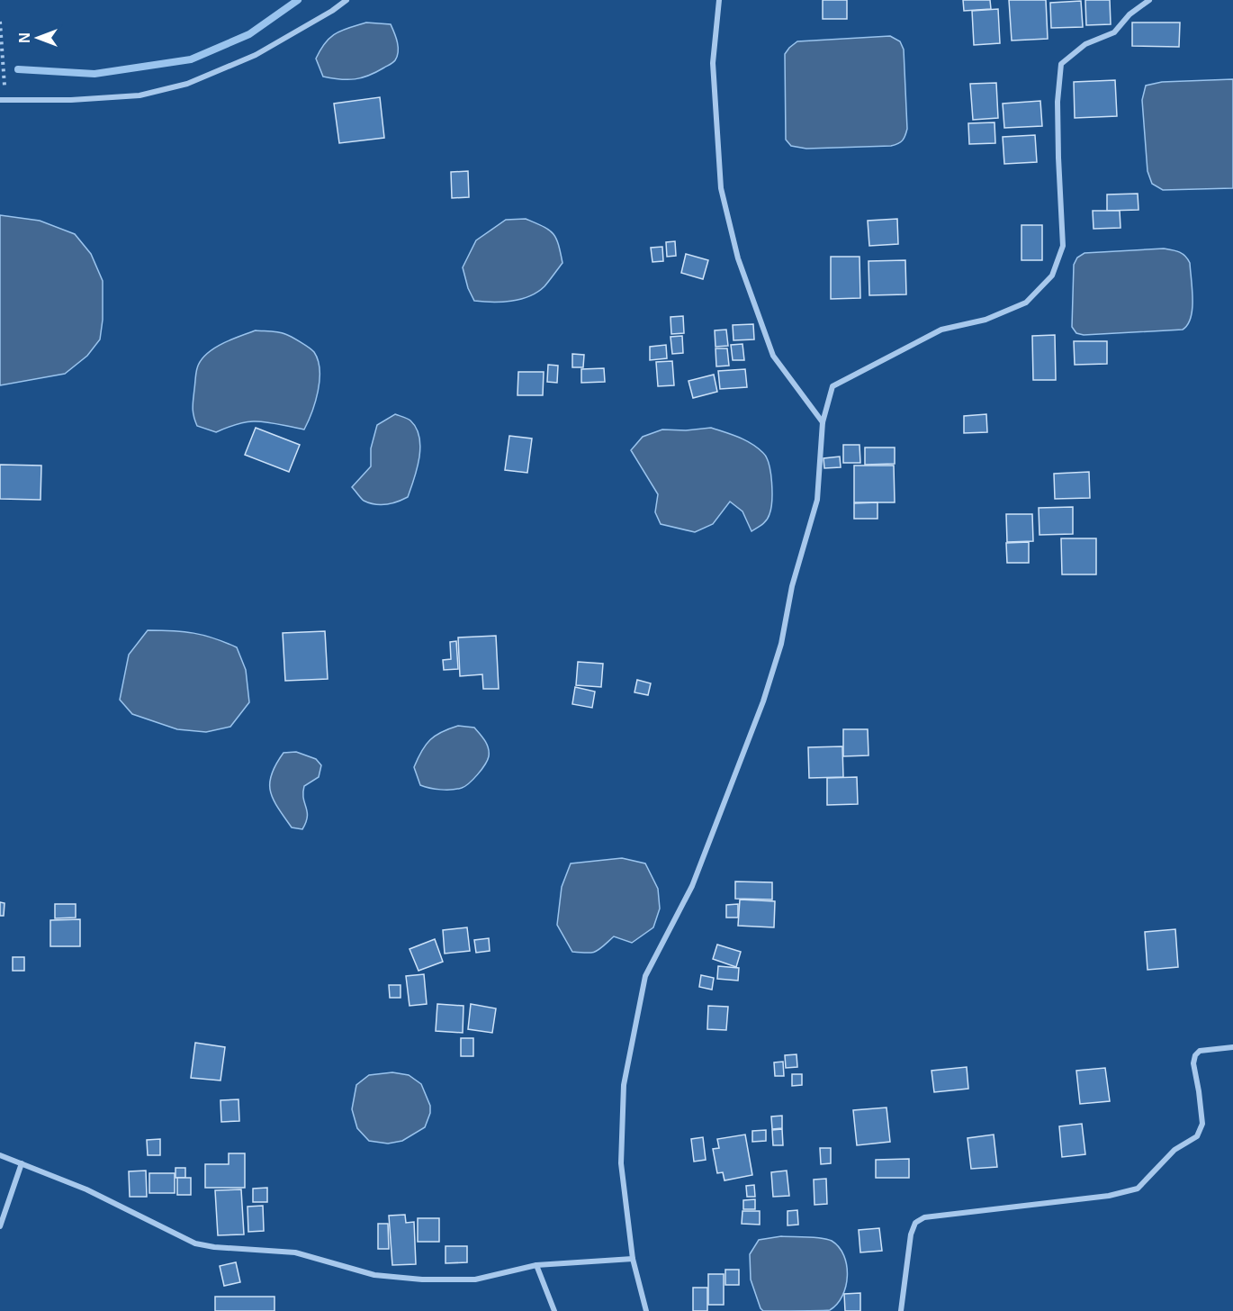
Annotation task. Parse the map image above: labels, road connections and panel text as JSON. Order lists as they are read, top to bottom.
{
  "north": "left"
}
